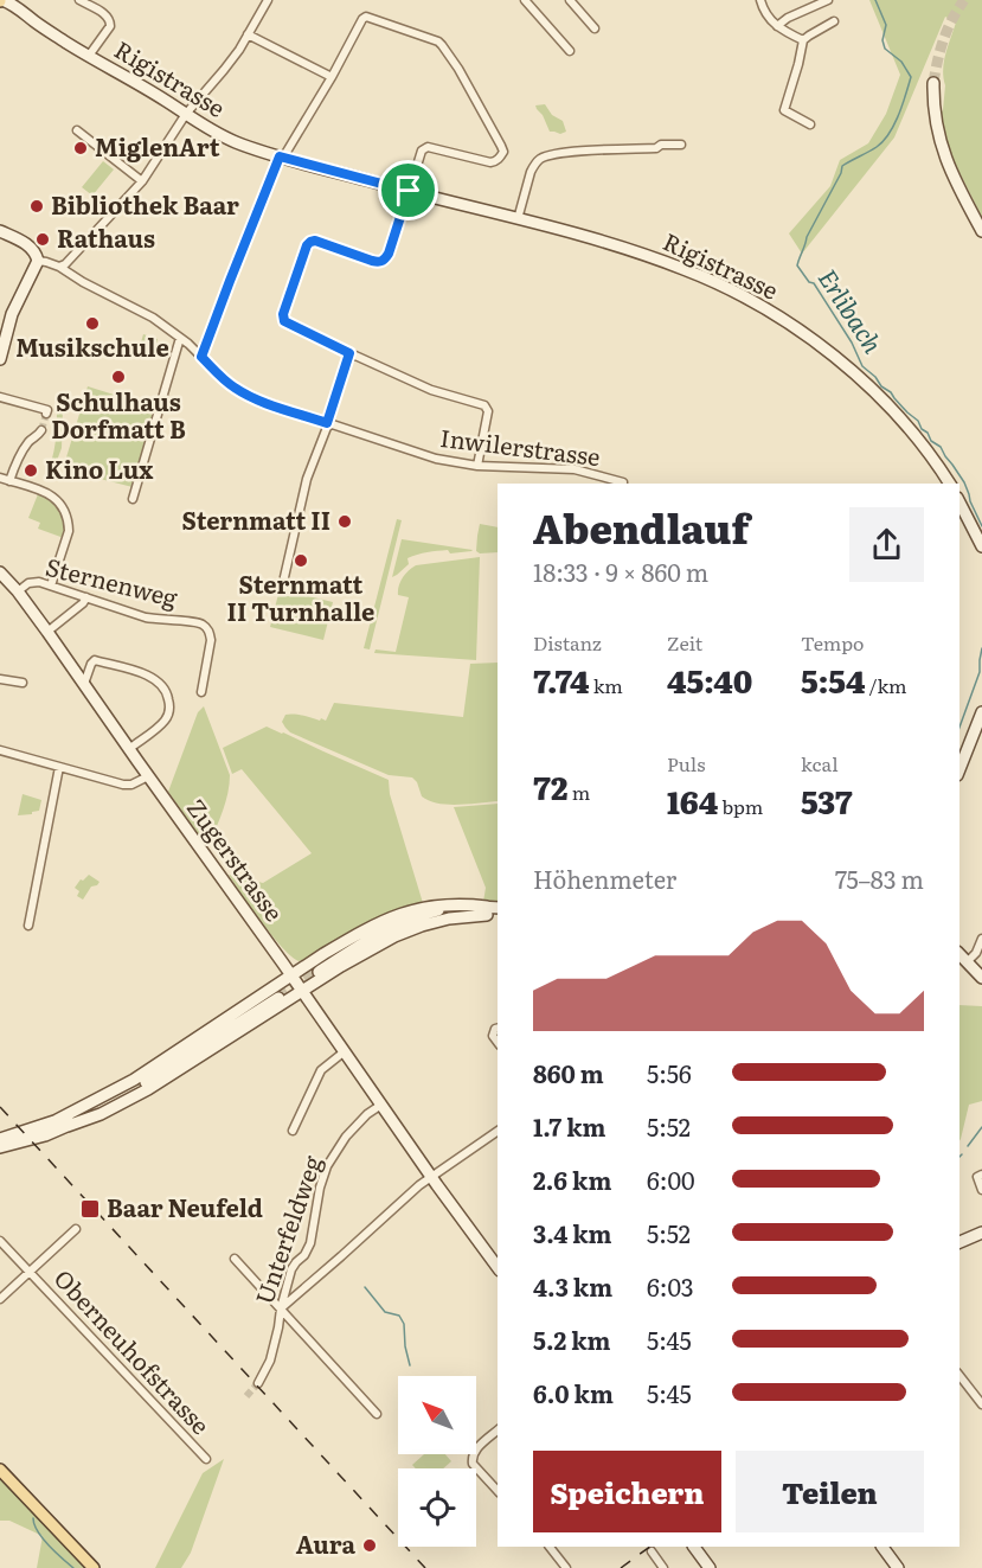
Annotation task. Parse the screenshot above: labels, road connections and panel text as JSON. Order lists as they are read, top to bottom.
{
  "streets": {
    "main road": ["Rigistrasse", "Zugerstrasse"],
    "street": [
      "Inwilerstrasse",
      "Sternenweg",
      "Unterfeldweg",
      "Oberneuhofstrasse"
    ]
  },
  "crossings": [
    ["Sternenweg", "Zugerstrasse"],
    ["Zugerstrasse", "Unterfeldweg"]
  ],
  "water": ["Erlibach"],
  "places": {
    "other": [
      "MiglenArt",
      "Bibliothek Baar",
      "Rathaus",
      "Musikschule",
      "Schulhaus Dorfmatt B",
      "Kino Lux",
      "Sternmatt II",
      "Sternmatt II Turnhalle",
      "Aura"
    ],
    "transit": ["Baar Neufeld"]
  },
  "north": "top left",
  "page": {
    "heading": ["Abendlauf", "18:33 · 9 × 860 m"],
    "stats": [
      ["Distanz", "7.74 km"],
      ["Zeit", "45:40"],
      ["Tempo", "5:54 /km"],
      ["72 m"],
      ["Puls", "164 bpm"],
      ["kcal", "537"]
    ],
    "chart": ["Höhenmeter", "75–83 m"],
    "list": [
      {
        "name": "860 m",
        "note": "5:56"
      },
      {
        "name": "1.7 km",
        "note": "5:52"
      },
      {
        "name": "2.6 km",
        "note": "6:00"
      },
      {
        "name": "3.4 km",
        "note": "5:52"
      },
      {
        "name": "4.3 km",
        "note": "6:03"
      },
      {
        "name": "5.2 km",
        "note": "5:45"
      },
      {
        "name": "6.0 km",
        "note": "5:45"
      }
    ],
    "buttons": ["Speichern", "Teilen"]
  }
}
